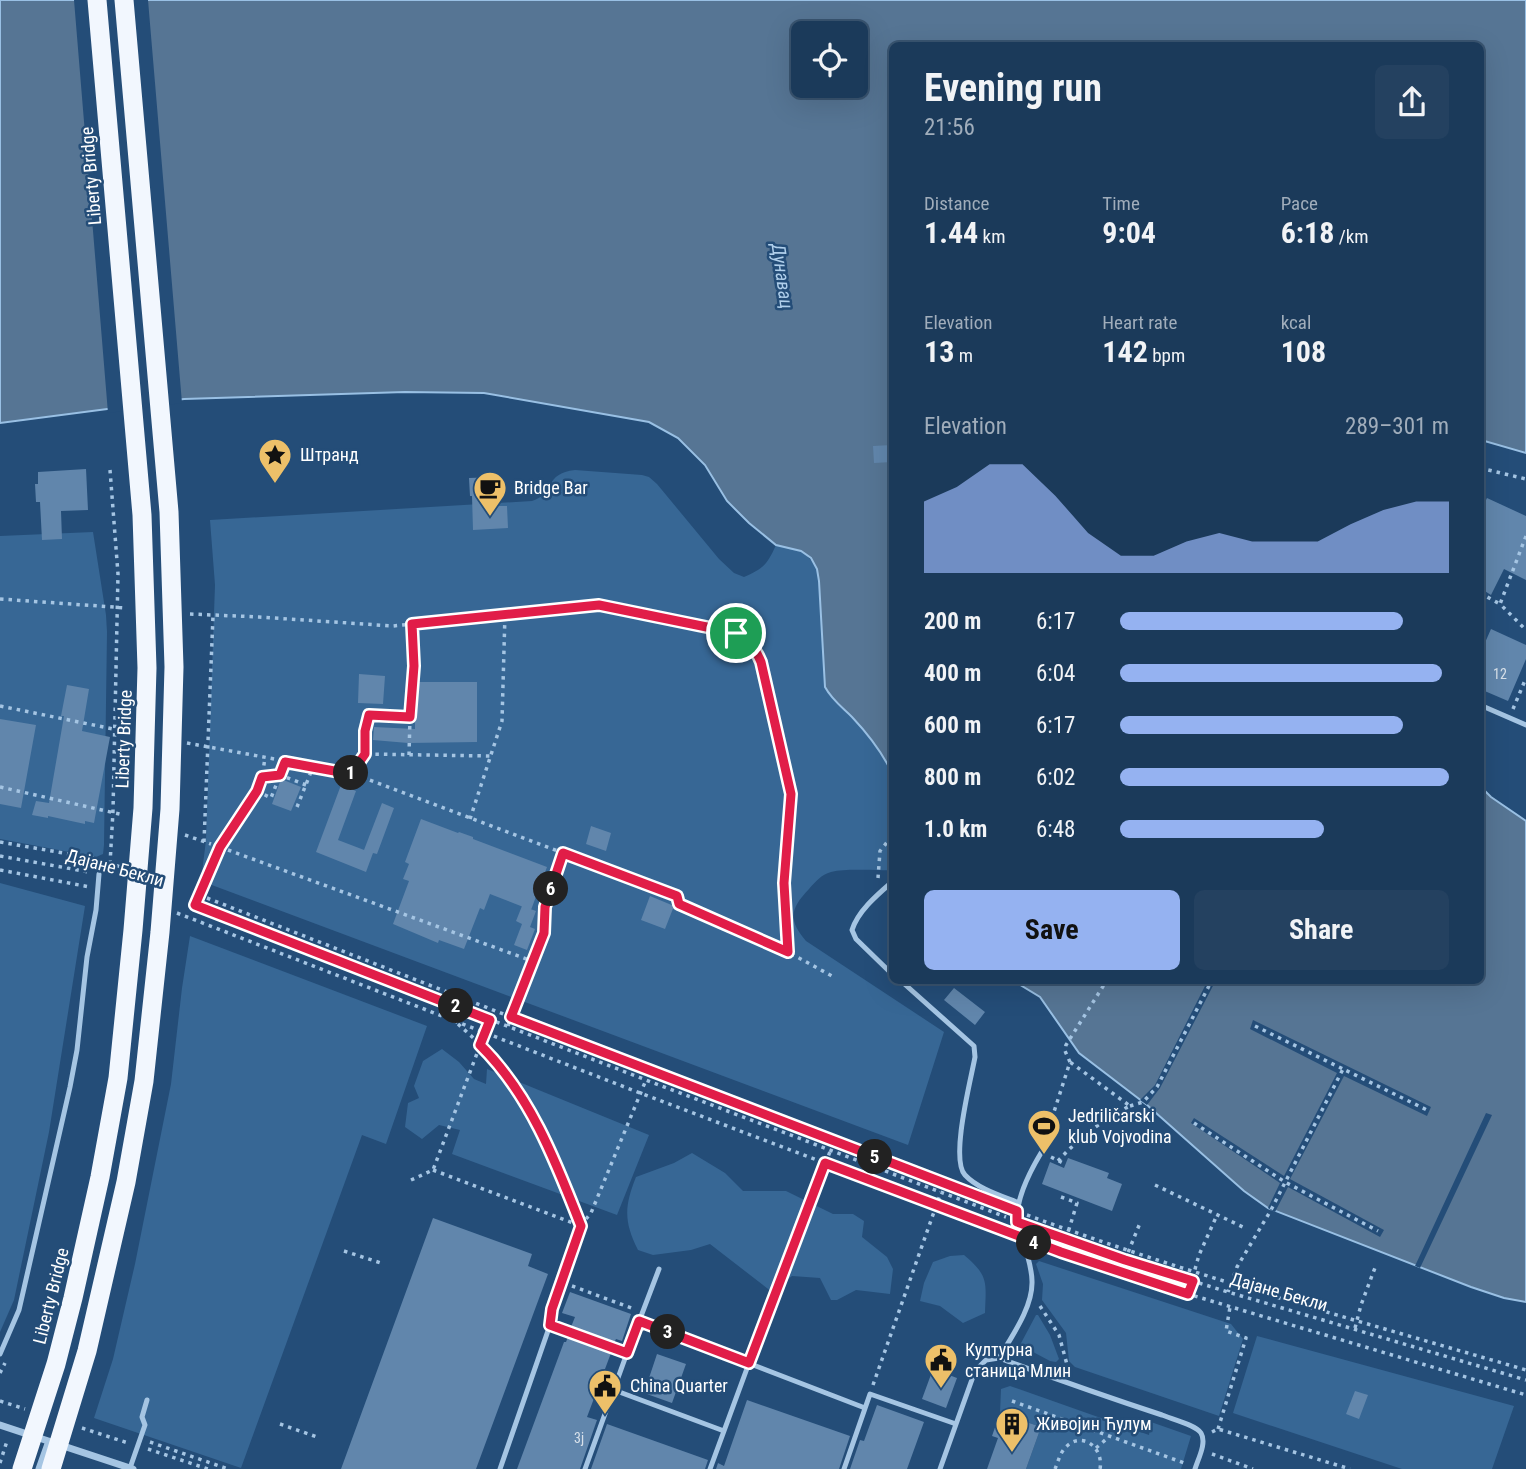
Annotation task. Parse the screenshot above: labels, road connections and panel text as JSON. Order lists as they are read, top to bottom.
{
  "streets": {
    "highway": ["Liberty Bridge"],
    "path": ["Дајане Бекли"]
  },
  "water": ["Дунавац"],
  "places": {
    "place": ["Штранд"],
    "cafe": ["Bridge Bar"],
    "sports": ["Jedriličarski klub Vojvodina"],
    "public building": ["Културна станица Млин", "China Quarter"],
    "building": ["Живојин Ћулум"]
  },
  "house_numbers": ["12", "3j"],
  "page": {
    "heading": ["Evening run", "21:56"],
    "stats": [
      ["Distance", "1.44 km"],
      ["Time", "9:04"],
      ["Pace", "6:18 /km"],
      ["Elevation", "13 m"],
      ["Heart rate", "142 bpm"],
      ["kcal", "108"]
    ],
    "chart": ["Elevation", "289–301 m"],
    "list": [
      {
        "name": "200 m",
        "note": "6:17"
      },
      {
        "name": "400 m",
        "note": "6:04"
      },
      {
        "name": "600 m",
        "note": "6:17"
      },
      {
        "name": "800 m",
        "note": "6:02"
      },
      {
        "name": "1.0 km",
        "note": "6:48"
      }
    ],
    "pins": [
      "1",
      "6",
      "2",
      "5",
      "4",
      "3"
    ],
    "buttons": ["Save", "Share"]
  }
}
